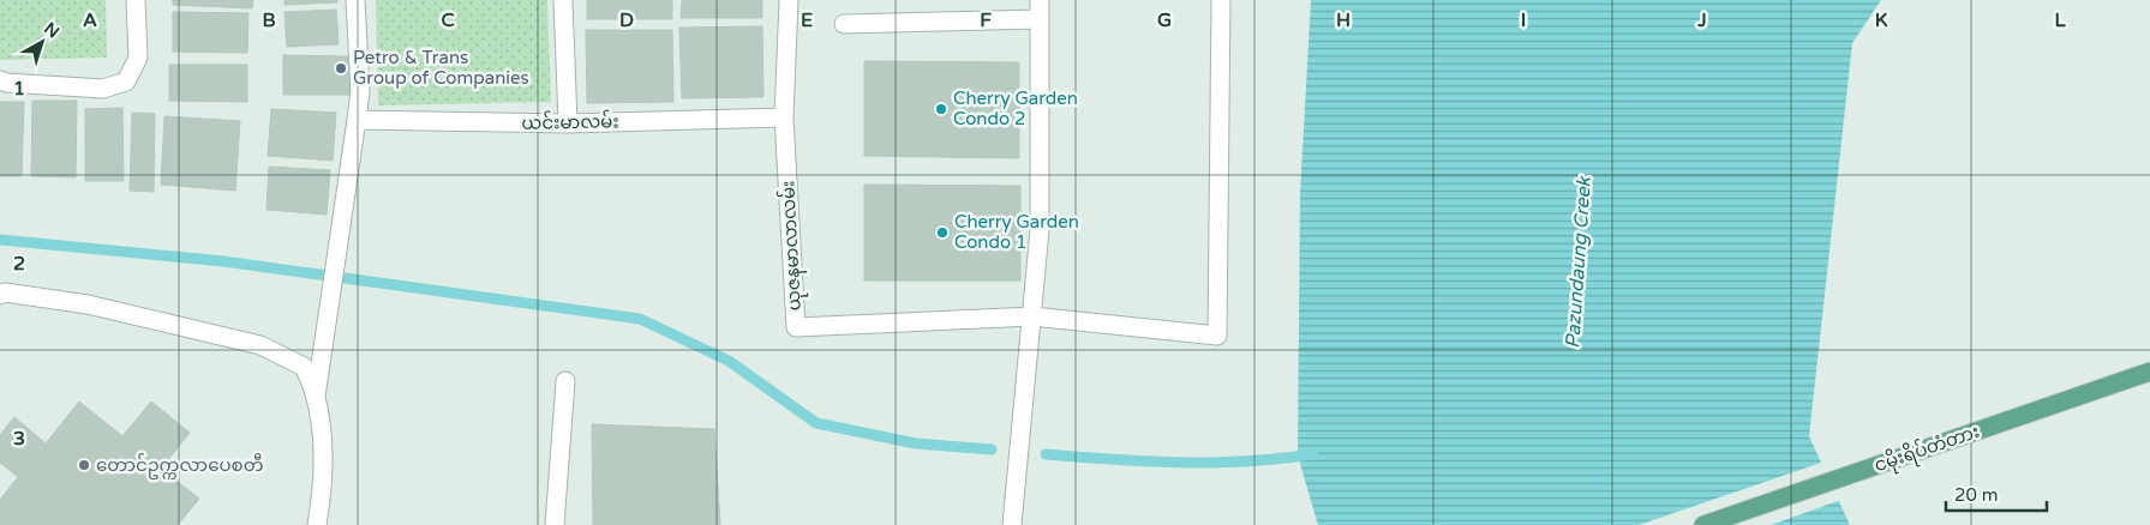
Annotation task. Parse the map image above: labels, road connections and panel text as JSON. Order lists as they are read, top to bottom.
{
  "streets": {
    "main road": ["ငမိုးရိပ်တံတား"],
    "street": ["ယင်းမာလမ်း", "ယုဇနမာလာလမ်း"]
  },
  "crossings": [
    ["ယင်းမာလမ်း", "ယုဇနမာလာလမ်း"]
  ],
  "water": ["Pazundaung Creek"],
  "places": [
    "Petro & Trans Group of Companies",
    "Cherry Garden Condo 2",
    "Cherry Garden Condo 1",
    "တောင်ဥက္ကလာပေစတီ"
  ],
  "scale_bar": "20 m",
  "north": "top right",
  "grid": {
    "columns": [
      "A",
      "B",
      "C",
      "D",
      "E",
      "F",
      "G",
      "H",
      "I",
      "J",
      "K",
      "L"
    ],
    "rows": ["1", "2", "3"]
  }
}
